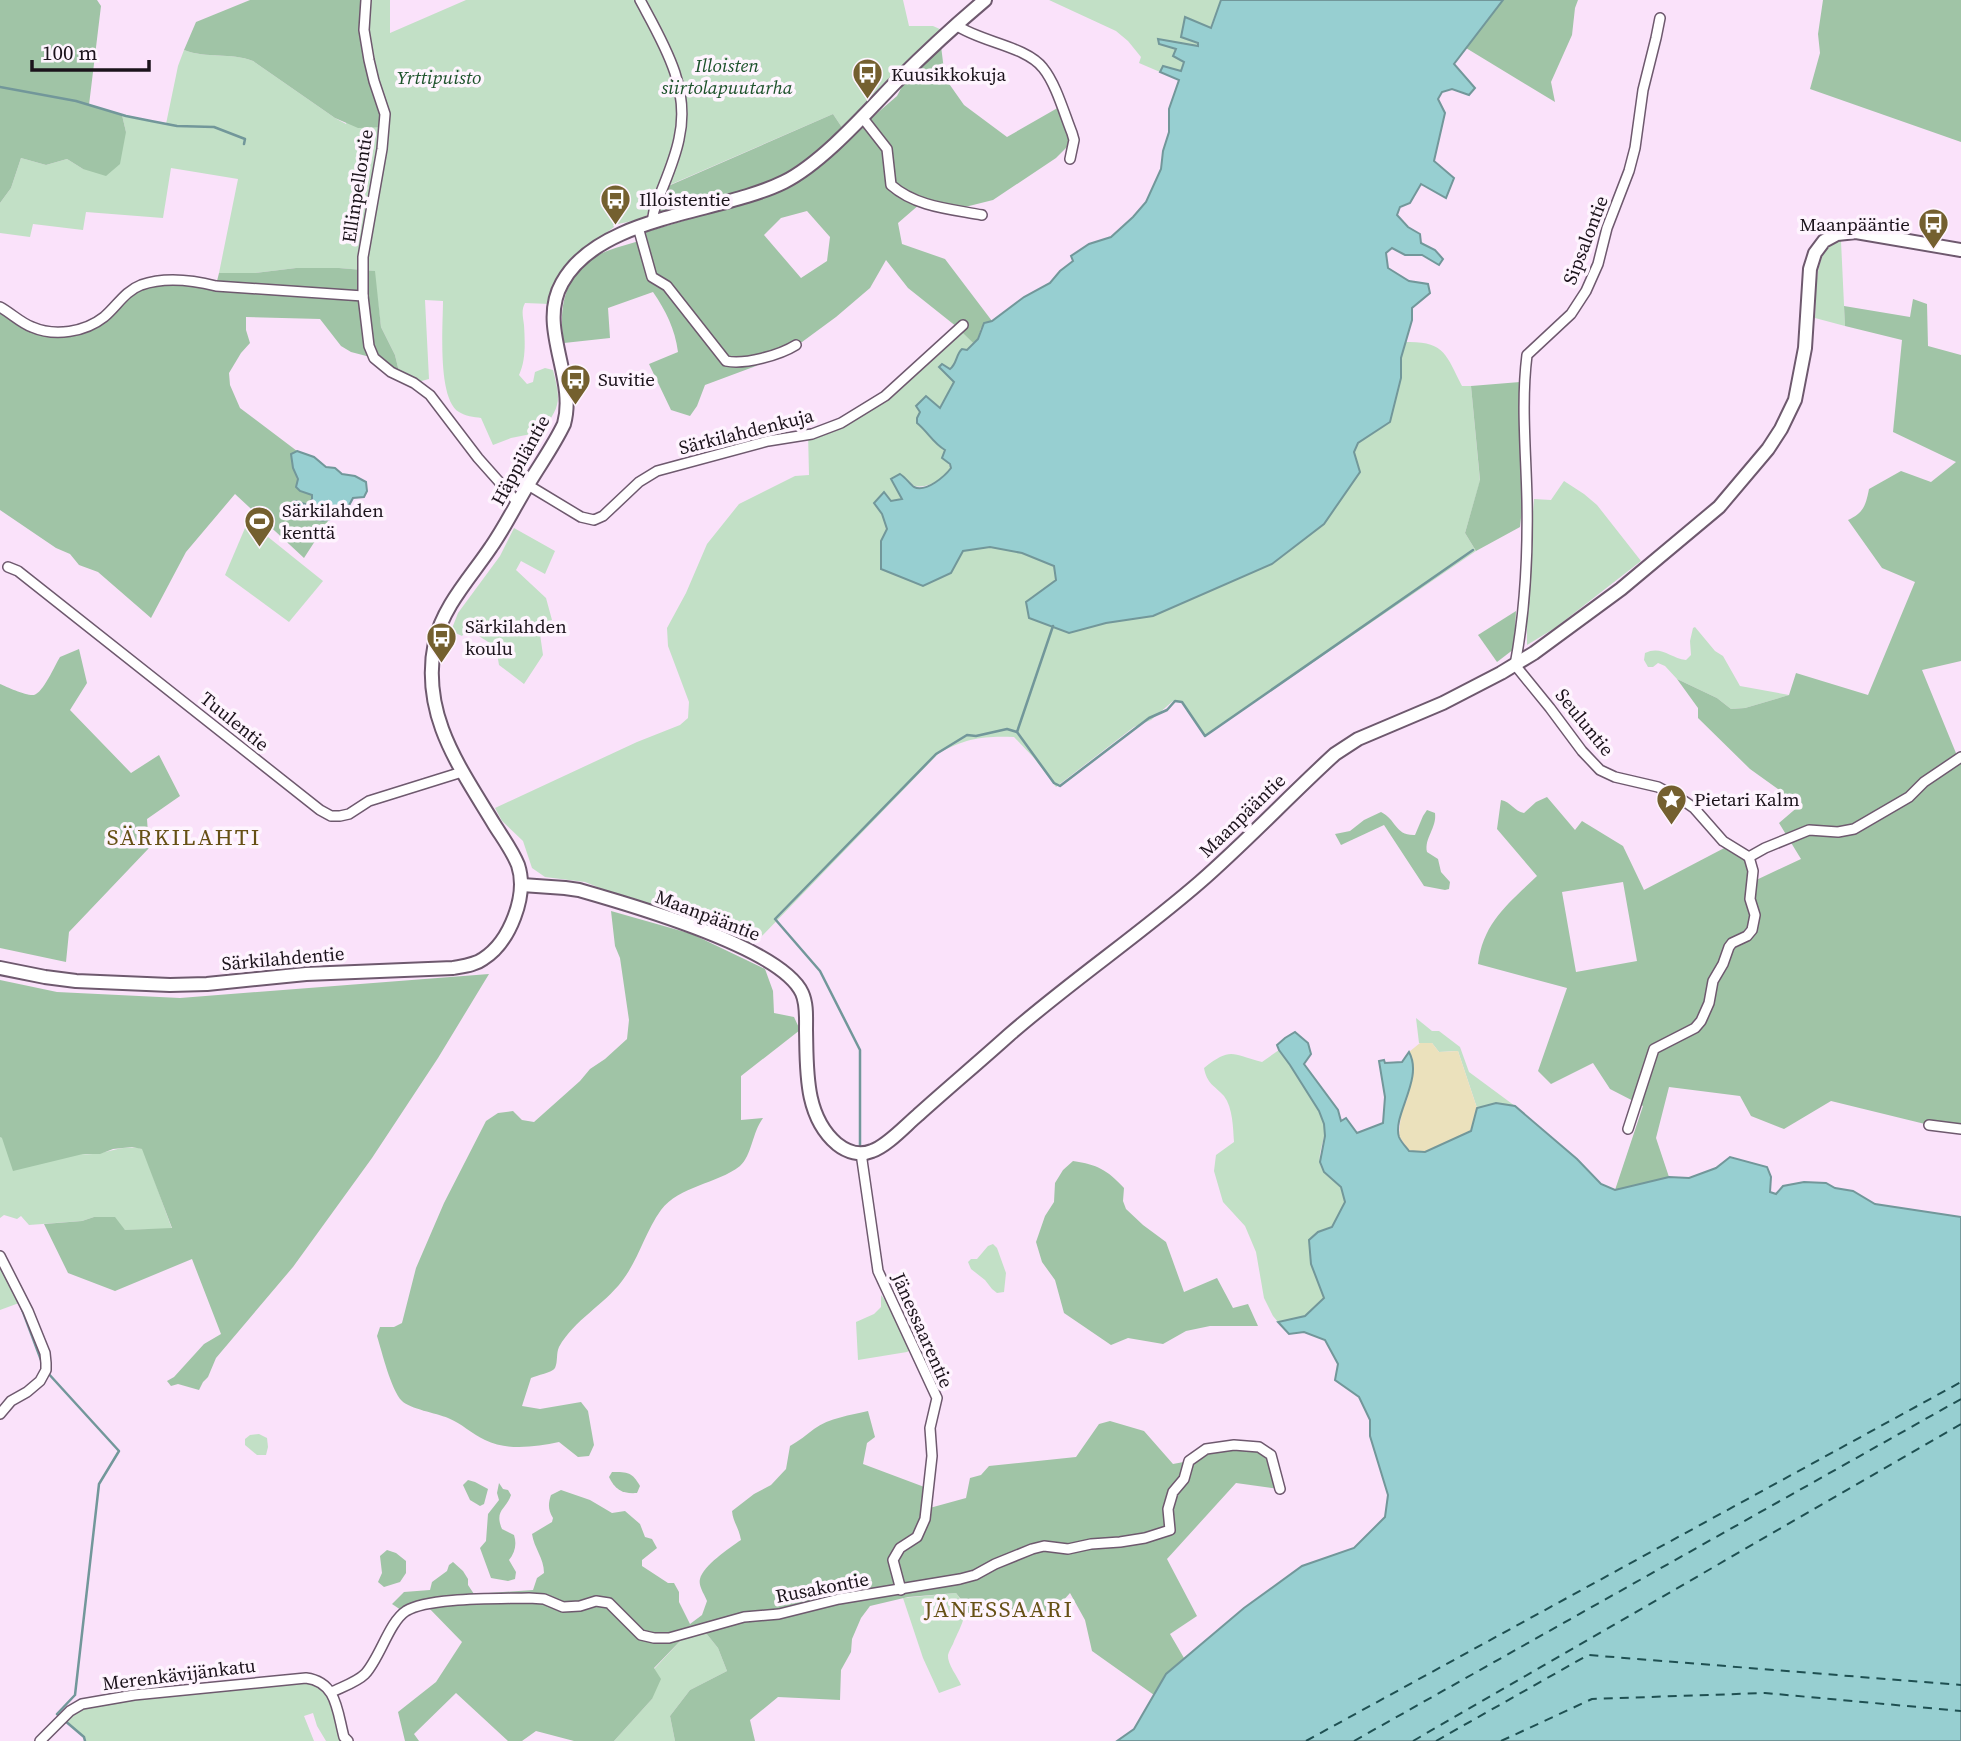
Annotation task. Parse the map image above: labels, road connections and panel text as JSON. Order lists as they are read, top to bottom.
{
  "streets": {
    "street": [
      "Ellinpellontie",
      "Sipsalontie",
      "Särkilahdenkuja",
      "Häppiläntie",
      "Tuulentie",
      "Seuluntie",
      "Maanpääntie",
      "Särkilahdentie",
      "Jänessaarentie",
      "Rusakontie",
      "Merenkävijänkatu"
    ]
  },
  "crossings": [
    ["Sipsalontie", "Seuluntie"],
    ["Sipsalontie", "Maanpääntie"],
    ["Särkilahdenkuja", "Häppiläntie"],
    ["Häppiläntie", "Tuulentie"],
    ["Häppiläntie", "Maanpääntie"],
    ["Häppiläntie", "Särkilahdentie"],
    ["Seuluntie", "Maanpääntie"],
    ["Maanpääntie", "Särkilahdentie"],
    ["Maanpääntie", "Jänessaarentie"],
    ["Jänessaarentie", "Rusakontie"],
    ["Rusakontie", "Merenkävijänkatu"]
  ],
  "districts": ["SÄRKILAHTI", "JÄNESSAARI"],
  "parks": ["Illoisten siirtolapuutarha", "Yrttipuisto"],
  "places": {
    "bus stop": [
      "Kuusikkokuja",
      "Illoistentie",
      "Maanpääntie",
      "Suvitie",
      "Särkilahden koulu"
    ],
    "sports": ["Särkilahden kenttä"],
    "place": ["Pietari Kalm"]
  },
  "scale_bar": "100 m"
}
